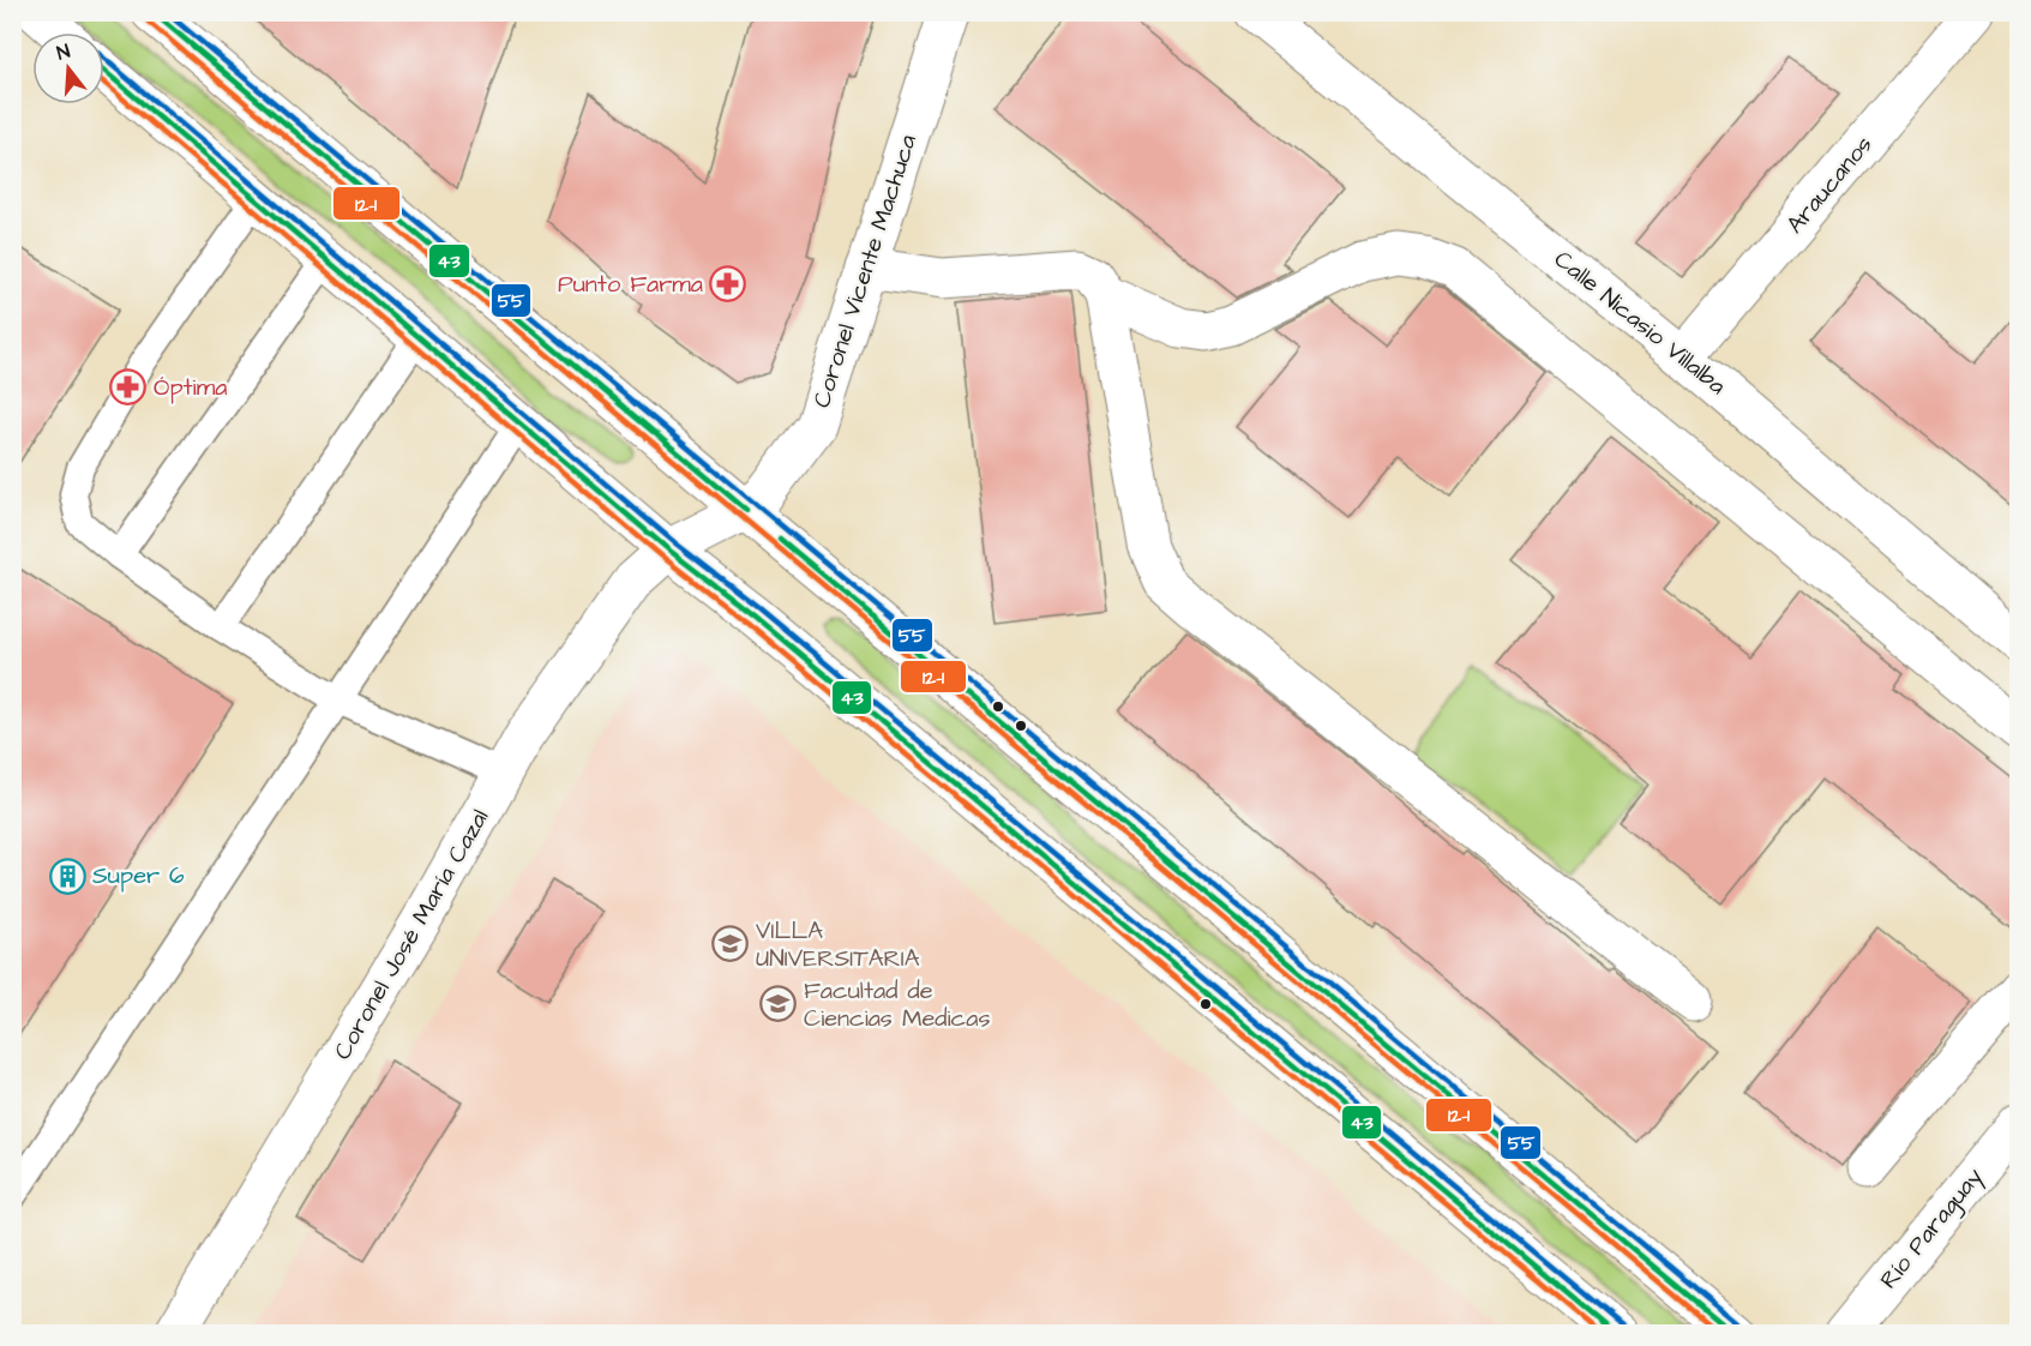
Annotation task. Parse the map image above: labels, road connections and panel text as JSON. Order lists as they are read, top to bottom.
{
  "streets": {
    "main road": [
      "Araucanos",
      "Coronel Vicente Machuca",
      "Calle Nicasio Villalba",
      "Coronel José María Cazal",
      "Río Paraguay"
    ]
  },
  "crossings": [
    ["Araucanos", "Calle Nicasio Villalba"],
    ["Coronel Vicente Machuca", "Coronel José María Cazal"]
  ],
  "places": {
    "pharmacy": ["Punto Farma", "Óptima"],
    "building": ["Super 6"],
    "school or university": ["VILLA UNIVERSITARIA", "Facultad de Ciencias Medicas"]
  },
  "lines": ["transit line 43", "transit line 55", "transit line 12-1"],
  "north": "top"
}
